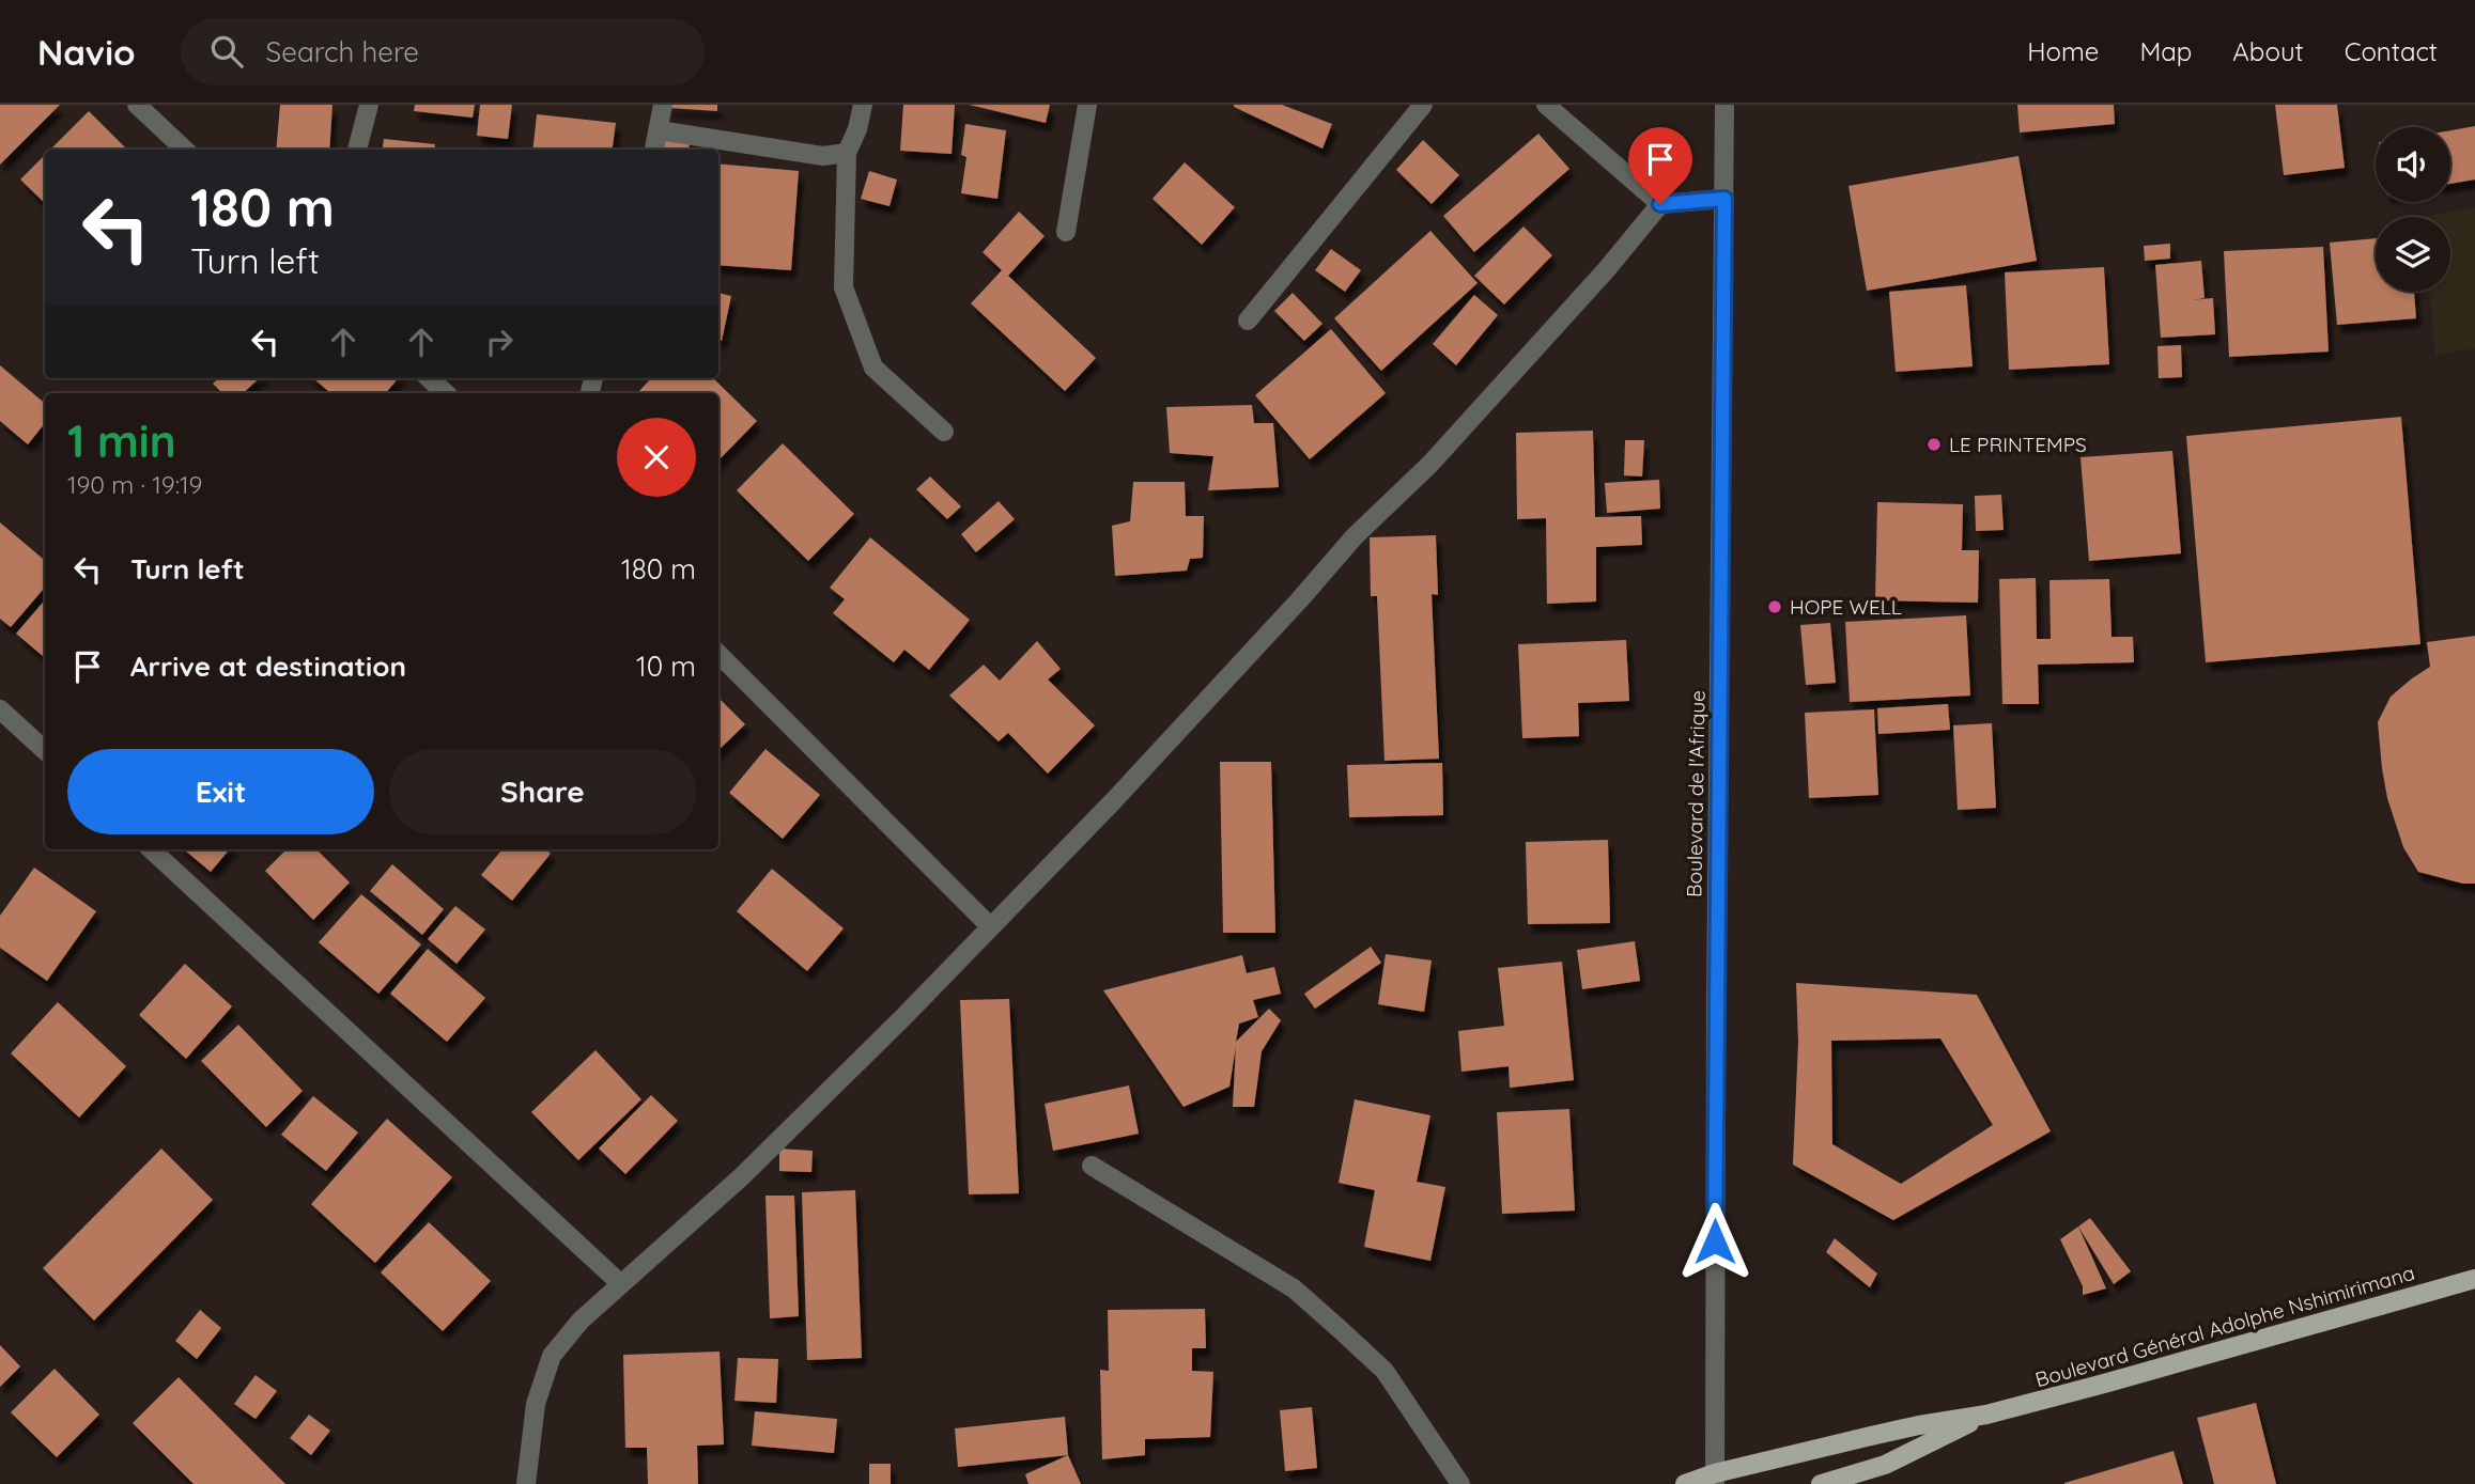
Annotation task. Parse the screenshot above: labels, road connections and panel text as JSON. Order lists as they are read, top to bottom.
{
  "streets": {
    "main road": ["Boulevard Général Adolphe Nshimirimana"],
    "street": ["Boulevard de l'Afrique"]
  },
  "crossings": [
    ["Boulevard de l'Afrique", "Boulevard Général Adolphe Nshimirimana"]
  ],
  "places": ["LE PRINTEMPS", "HOPE WELL"],
  "page": {
    "header": "Navio",
    "search": "Search here",
    "nav": [
      "Home",
      "Map",
      "About",
      "Contact"
    ],
    "turn": ["180 m", "Turn left"],
    "heading": ["1 min", "190 m · 19:19"],
    "list": [
      {
        "name": "Turn left",
        "value": "180 m"
      },
      {
        "name": "Arrive at destination",
        "value": "10 m"
      }
    ],
    "buttons": ["Exit", "Share"]
  }
}
